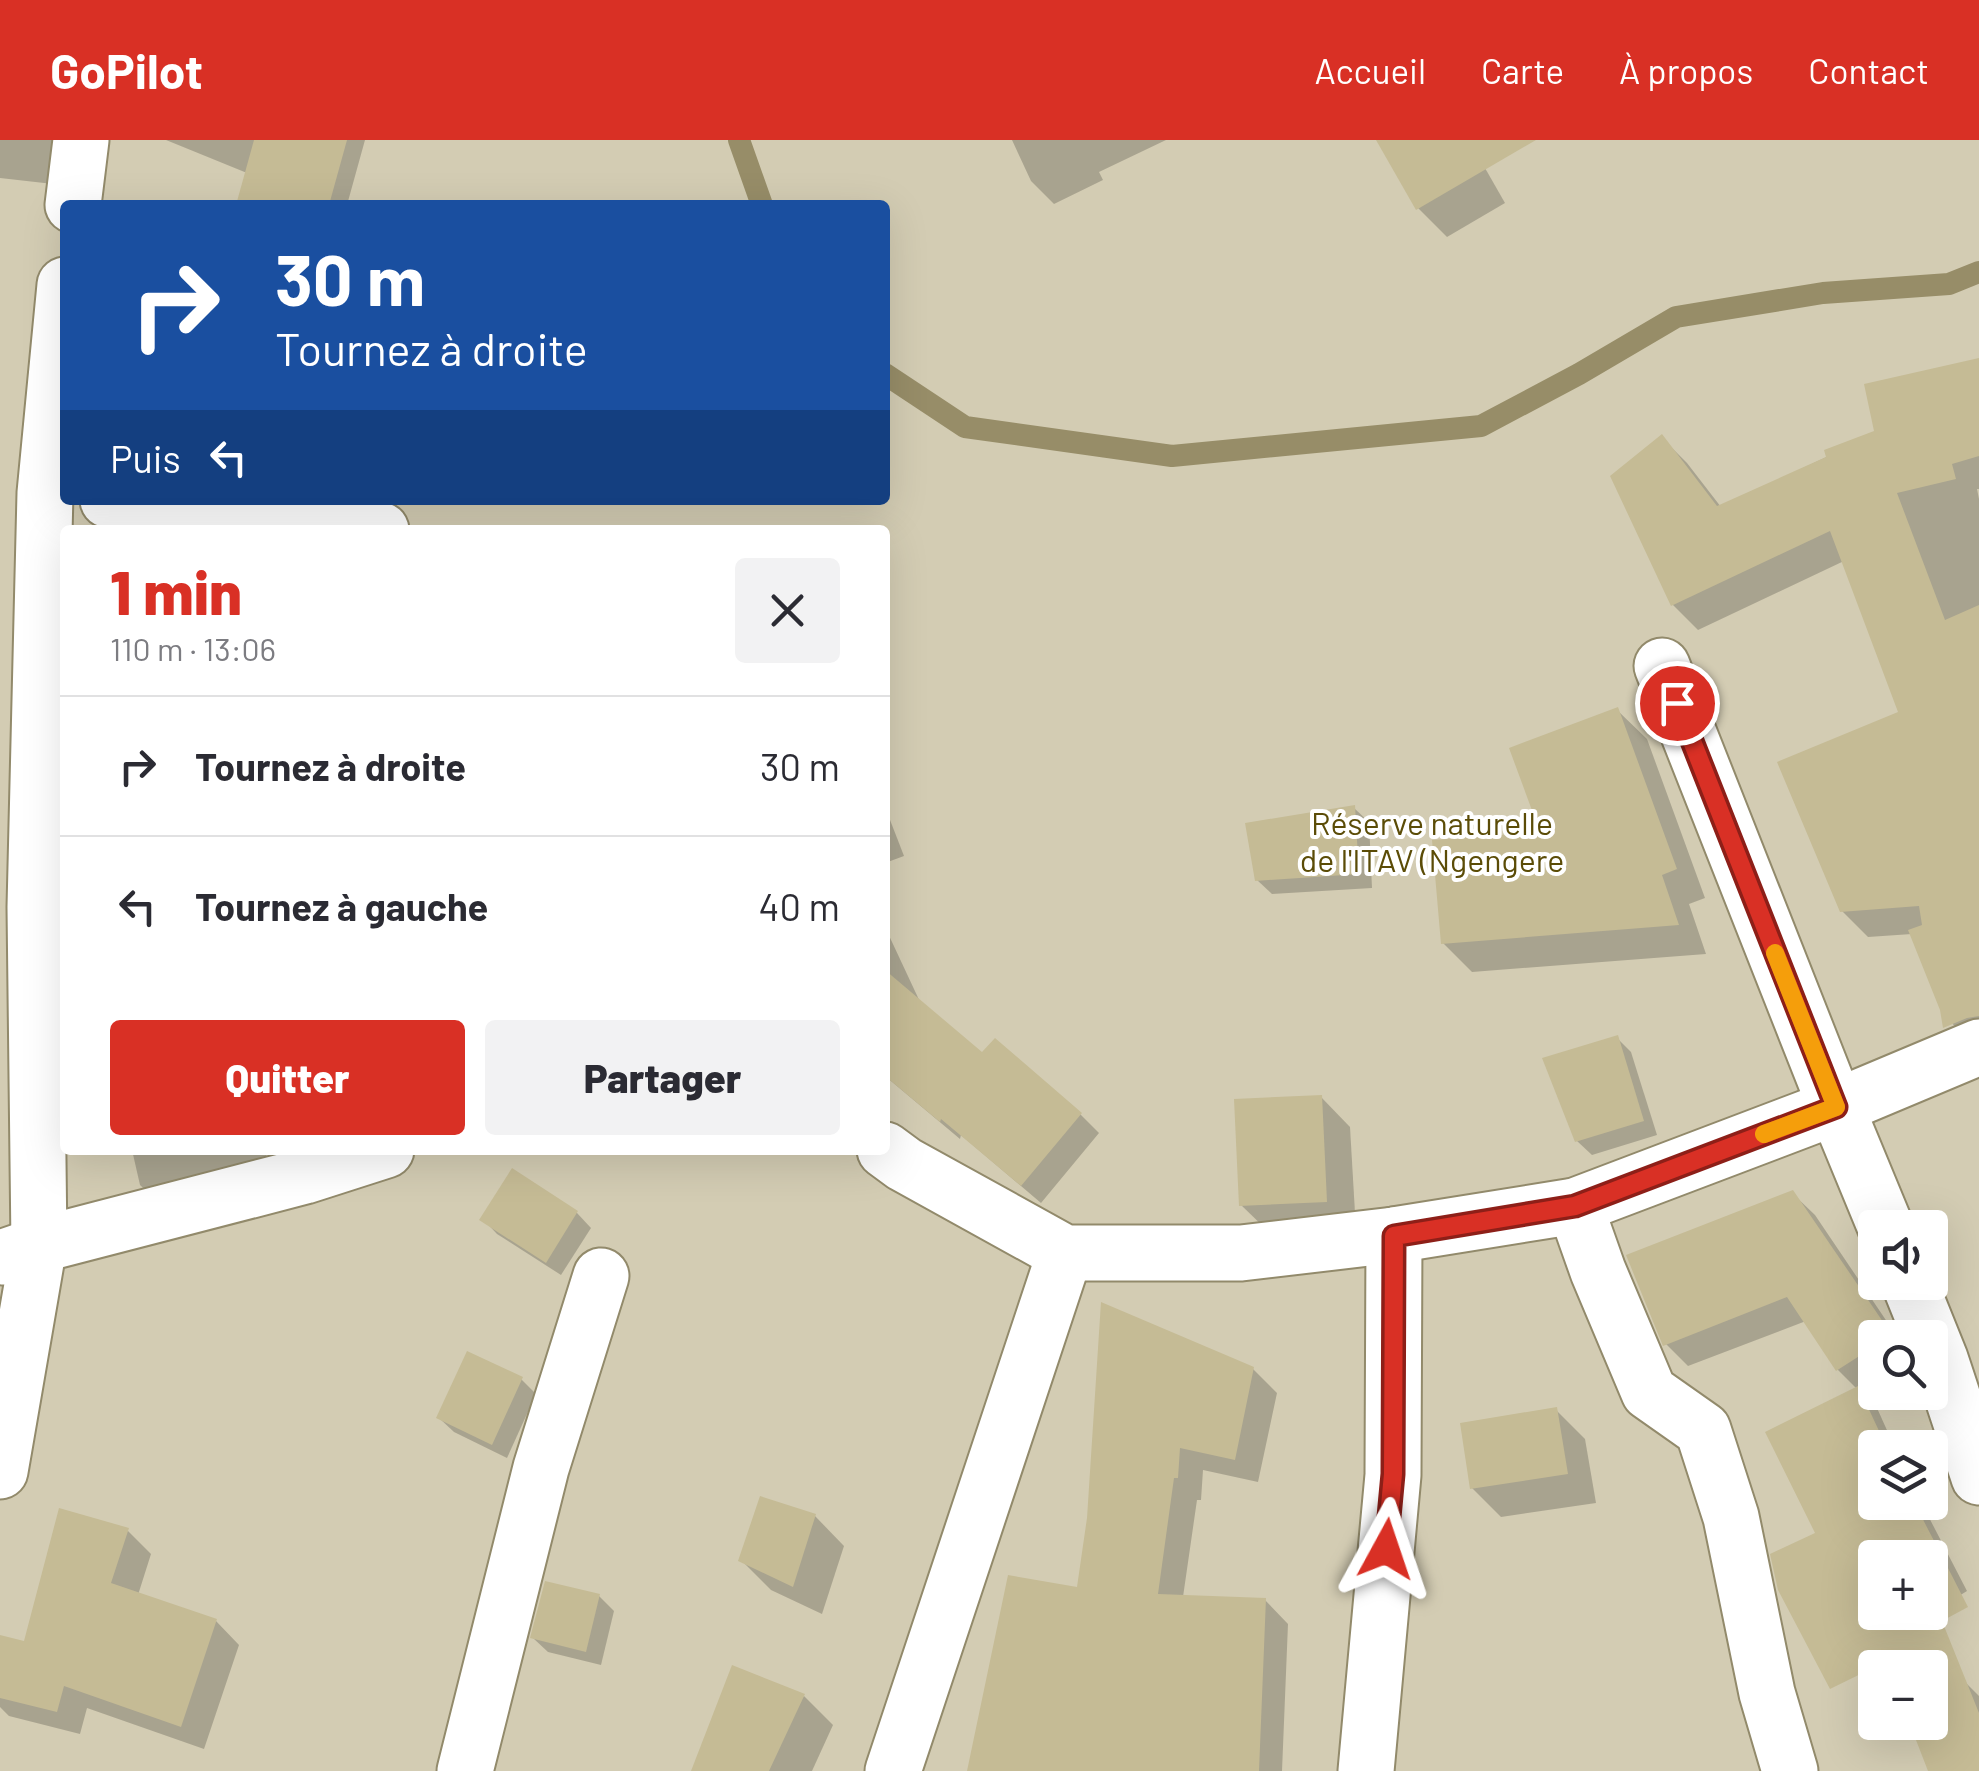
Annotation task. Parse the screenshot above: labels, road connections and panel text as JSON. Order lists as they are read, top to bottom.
{
  "parks": ["Réserve naturelle de l'ITAV (Ngengere"],
  "page": {
    "header": "GoPilot",
    "nav": [
      "Accueil",
      "Carte",
      "À propos",
      "Contact"
    ],
    "turn": ["30 m", "Tournez à droite"],
    "then": "Puis",
    "heading": ["1 min", "110 m · 13:06"],
    "list": [
      {
        "name": "Tournez à droite",
        "value": "30 m"
      },
      {
        "name": "Tournez à gauche",
        "value": "40 m"
      }
    ],
    "buttons": ["Quitter", "Partager"],
    "map_buttons": ["+", "−"]
  }
}
